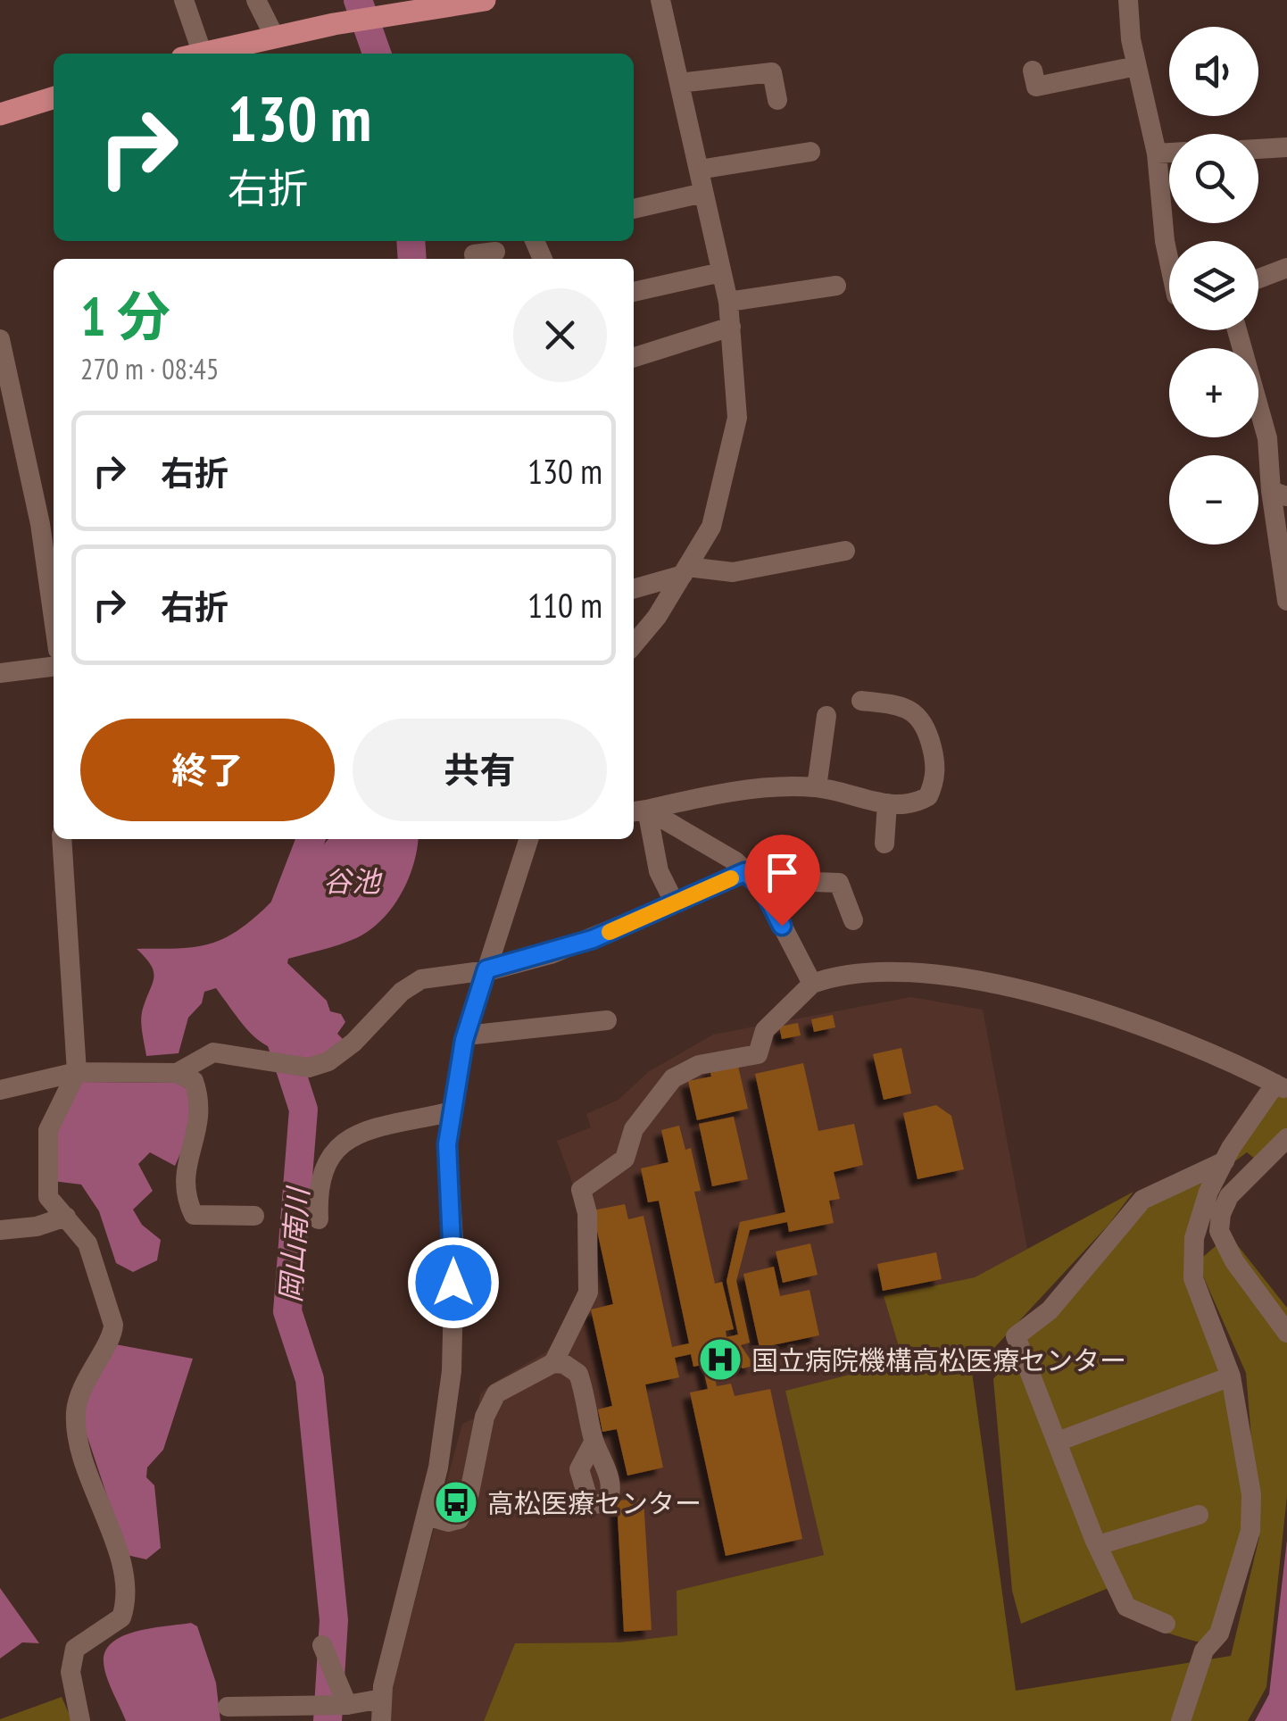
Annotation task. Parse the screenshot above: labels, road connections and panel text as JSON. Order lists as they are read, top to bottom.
{
  "water": ["谷池", "岡山南川"],
  "places": {
    "hospital": ["国立病院機構高松医療センター"],
    "bus stop": ["高松医療センター"]
  },
  "page": {
    "map_buttons": ["+", "−"],
    "turn": ["130 m", "右折"],
    "heading": ["1 分", "270 m · 08:45"],
    "list": [
      {
        "name": "右折",
        "value": "130 m"
      },
      {
        "name": "右折",
        "value": "110 m"
      }
    ],
    "buttons": ["終了", "共有"]
  }
}
